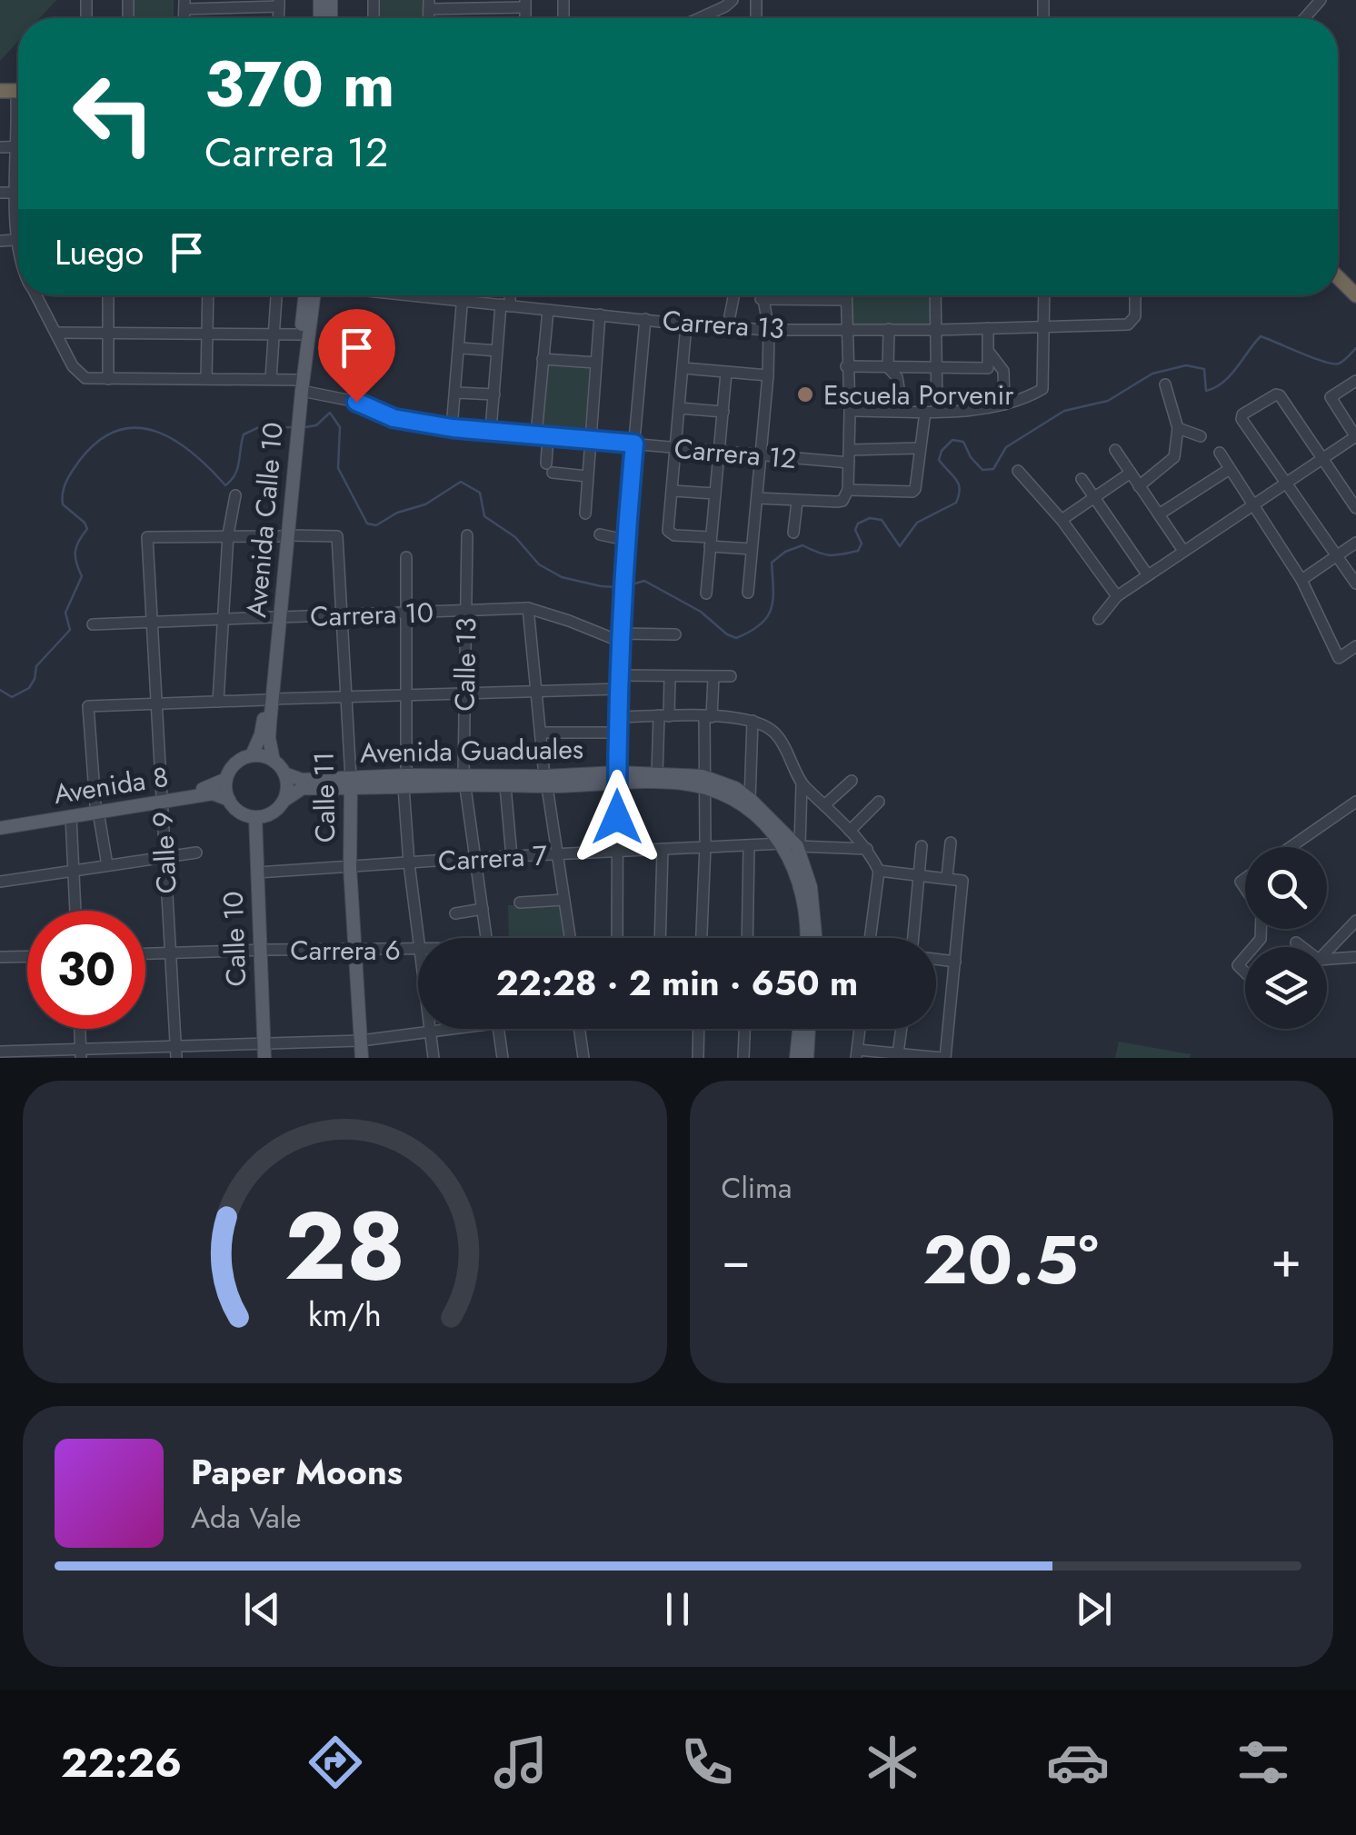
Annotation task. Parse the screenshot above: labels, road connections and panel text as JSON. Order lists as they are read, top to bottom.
{
  "streets": {
    "main road": [
      "Avenida Calle 10",
      "Avenida Guaduales",
      "Avenida 8",
      "Calle 11",
      "Calle 10"
    ],
    "street": [
      "Carrera 13",
      "Carrera 12",
      "Carrera 10",
      "Calle 13",
      "Calle 9",
      "Carrera 7",
      "Carrera 6"
    ]
  },
  "crossings": [
    ["Carrera 12", "Avenida Calle 10"],
    ["Avenida Calle 10", "Carrera 10"],
    ["Avenida Calle 10", "Avenida Guaduales"],
    ["Avenida Calle 10", "Avenida 8"],
    ["Avenida Calle 10", "Calle 11"],
    ["Avenida Calle 10", "Calle 10"],
    ["Carrera 10", "Calle 13"],
    ["Carrera 10", "Calle 11"],
    ["Carrera 10", "Calle 9"],
    ["Calle 13", "Avenida Guaduales"],
    ["Calle 13", "Carrera 7"],
    ["Avenida Guaduales", "Avenida 8"],
    ["Avenida Guaduales", "Calle 11"],
    ["Avenida Guaduales", "Carrera 7"],
    ["Avenida Guaduales", "Calle 10"],
    ["Avenida 8", "Calle 9"],
    ["Avenida 8", "Calle 10"],
    ["Calle 11", "Carrera 7"],
    ["Calle 11", "Carrera 6"],
    ["Calle 9", "Carrera 6"],
    ["Carrera 7", "Calle 10"],
    ["Calle 10", "Carrera 6"]
  ],
  "places": ["Escuela Porvenir"],
  "page": {
    "turn": ["370 m", "Carrera 12"],
    "then": "Luego",
    "limit": "30",
    "trip": "22:28 · 2 min · 650 m",
    "tile": "Clima",
    "heat": ["−", "20.5°", "+"],
    "song": ["Paper Moons", "Ada Vale"],
    "tabs": "22:26",
    "gauge": ["28", "km/h"]
  }
}
